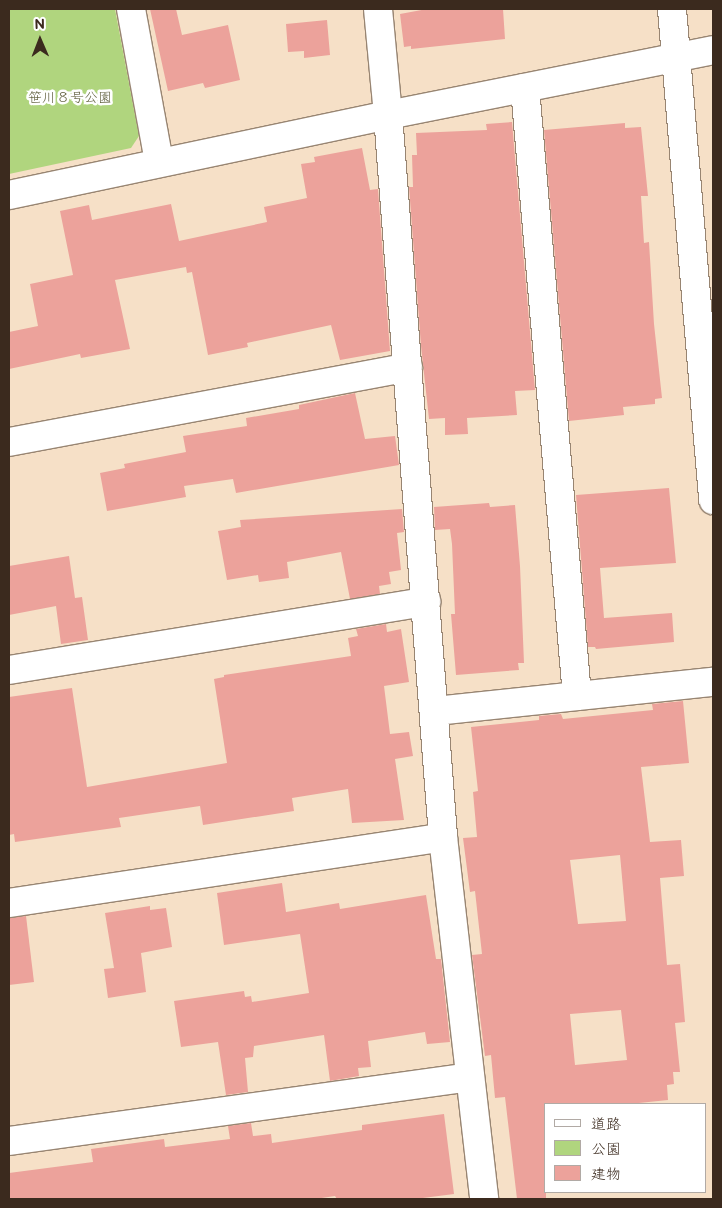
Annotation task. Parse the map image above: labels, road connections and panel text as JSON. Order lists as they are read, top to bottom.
{
  "parks": ["笹川８号公園"],
  "legend": ["道路", "公園", "建物"],
  "north": "top"
}
